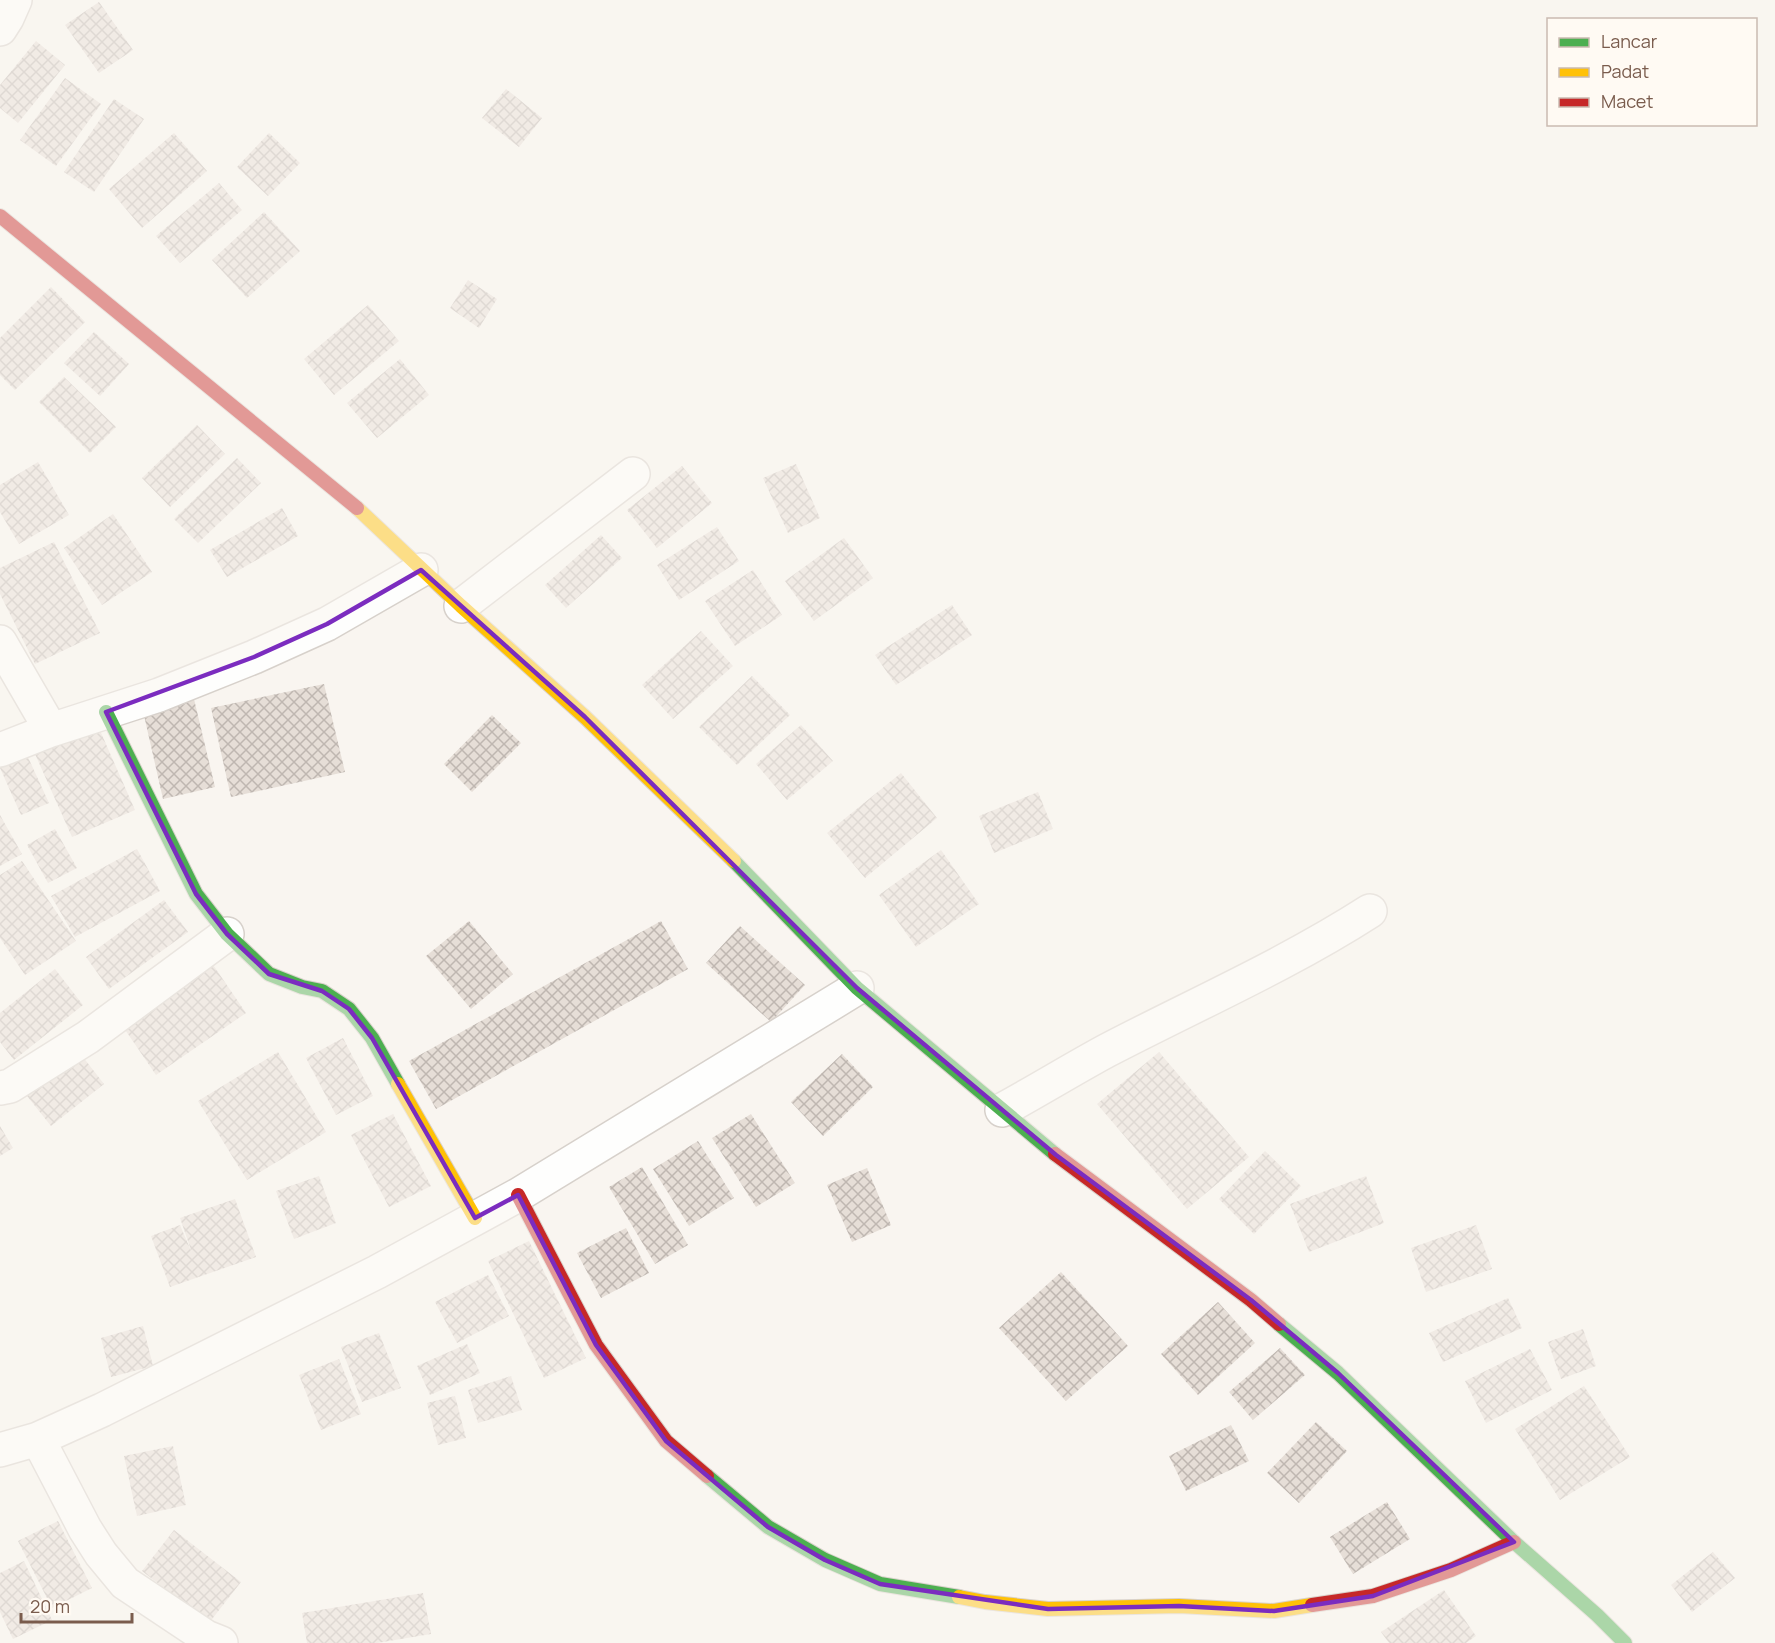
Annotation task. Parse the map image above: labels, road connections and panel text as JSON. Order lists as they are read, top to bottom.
{
  "legend": ["Lancar", "Padat", "Macet"],
  "scale_bar": "20 m"
}
